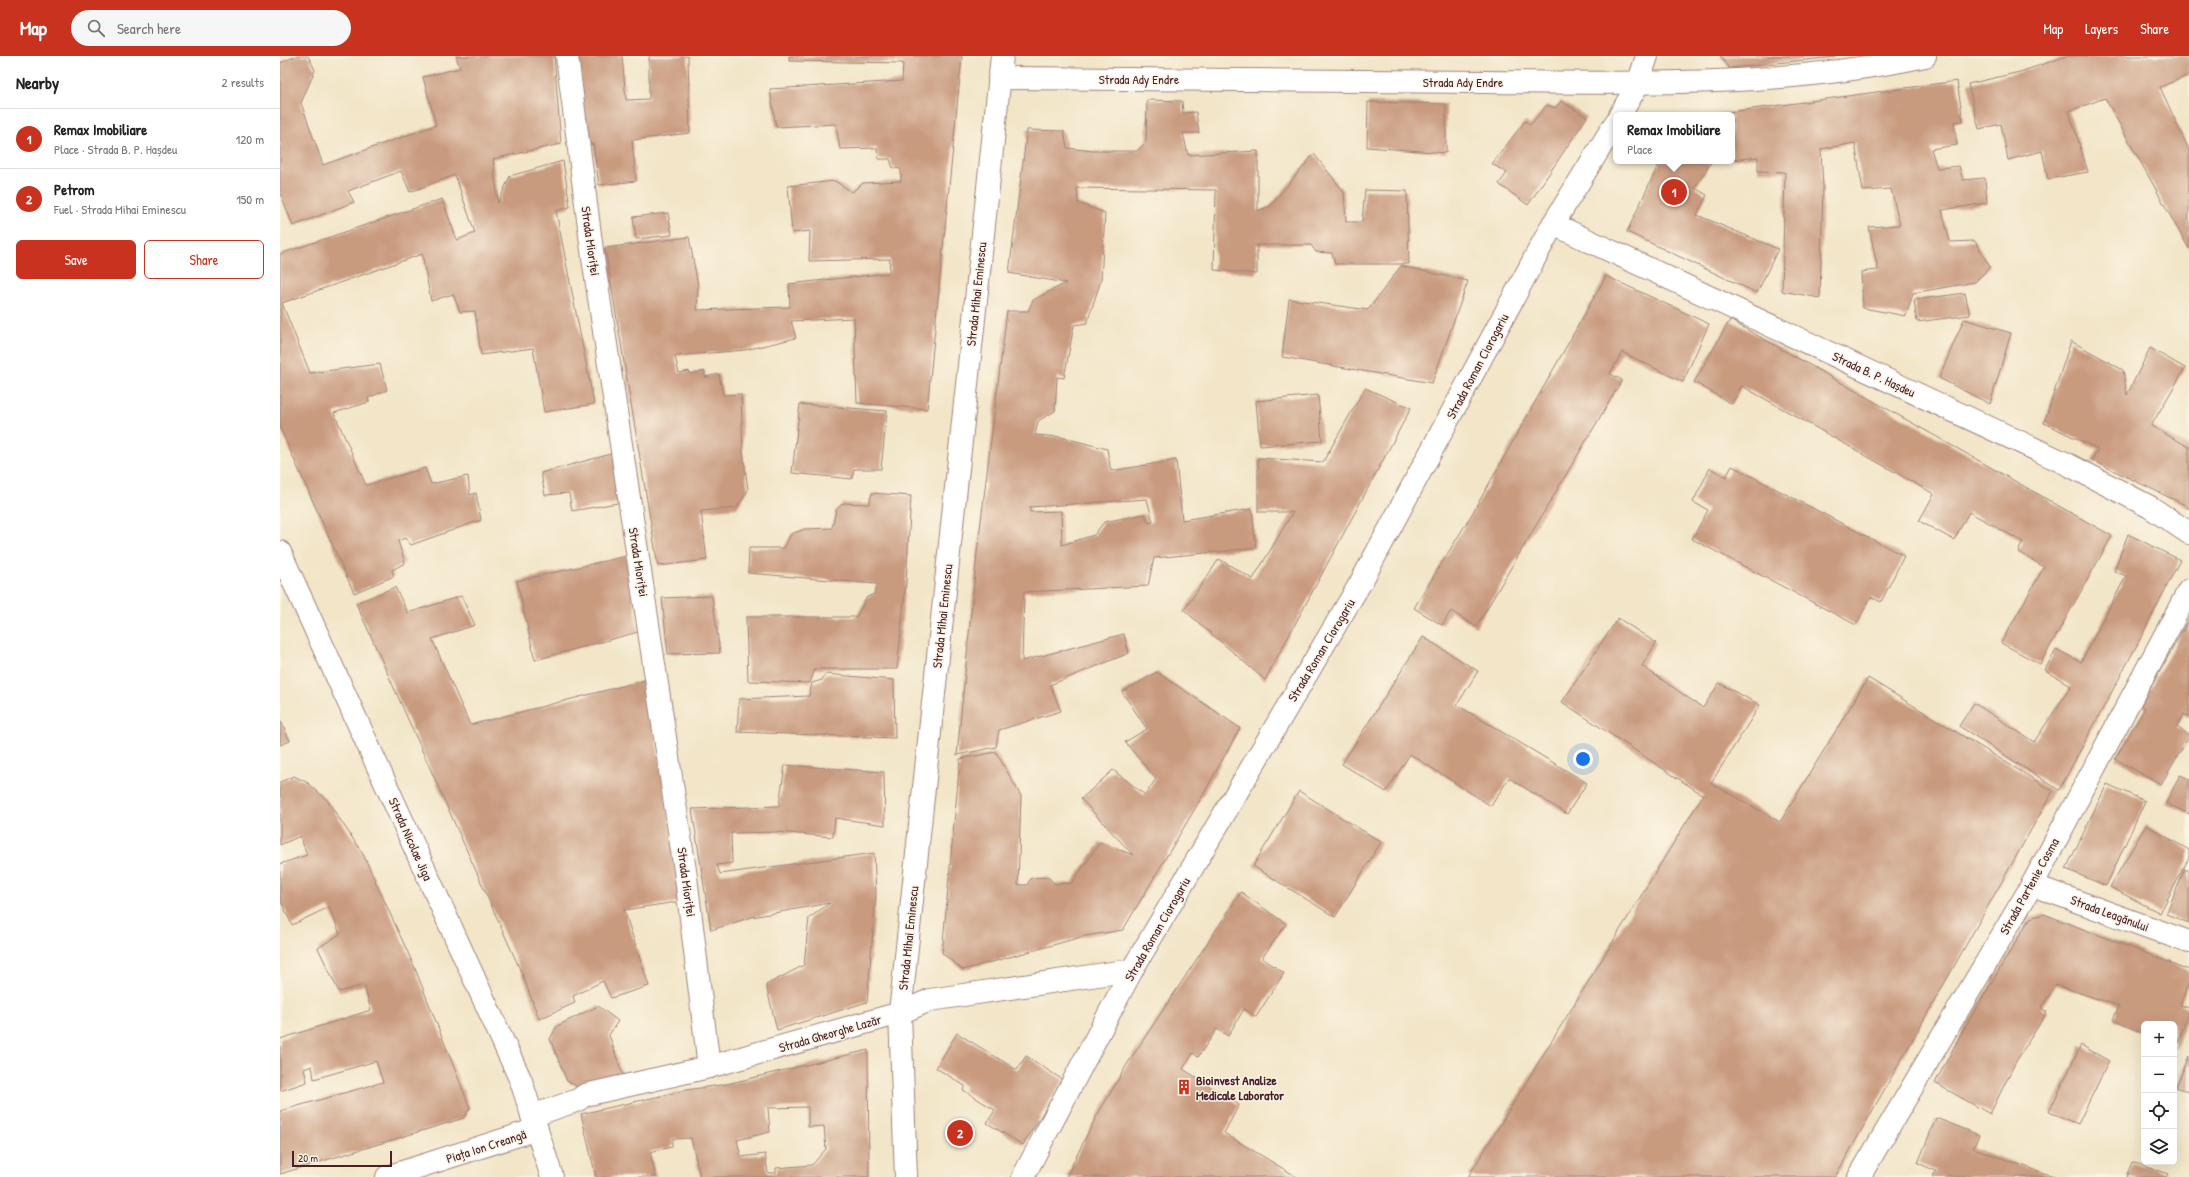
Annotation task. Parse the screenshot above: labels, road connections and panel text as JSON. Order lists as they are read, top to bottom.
{
  "streets": {
    "street": [
      "Strada Ady Endre",
      "Strada Mioriței",
      "Strada Mihai Eminescu",
      "Strada Roman Ciorogariu",
      "Strada B. P. Hașdeu",
      "Strada Nicolae Jiga",
      "Strada Partenie Cosma",
      "Strada Leagănului",
      "Strada Gheorghe Lazăr",
      "Piața Ion Creangă"
    ]
  },
  "crossings": [
    ["Strada Ady Endre", "Strada Mihai Eminescu"],
    ["Strada Mioriței", "Strada Gheorghe Lazăr"],
    ["Strada Mihai Eminescu", "Strada Gheorghe Lazăr"],
    ["Strada Roman Ciorogariu", "Strada B. P. Hașdeu"],
    ["Strada Roman Ciorogariu", "Strada Gheorghe Lazăr"],
    ["Strada Nicolae Jiga", "Strada Gheorghe Lazăr"],
    ["Strada Nicolae Jiga", "Piața Ion Creangă"],
    ["Strada Partenie Cosma", "Strada Leagănului"],
    ["Strada Gheorghe Lazăr", "Piața Ion Creangă"]
  ],
  "places": {
    "building": ["Bioinvest Analize Medicale Laborator"]
  },
  "scale_bar": "20 m",
  "page": {
    "header": "Map",
    "search": "Search here",
    "nav": ["Map", "Layers", "Share"],
    "heading": ["Nearby", "2 results"],
    "list": [
      {
        "mark": "1",
        "name": "Remax Imobiliare",
        "note": "Place · Strada B. P. Hașdeu",
        "value": "120 m"
      },
      {
        "mark": "2",
        "name": "Petrom",
        "note": "Fuel · Strada Mihai Eminescu",
        "value": "150 m"
      }
    ],
    "popup": ["Remax Imobiliare", "Place"],
    "pins": ["1", "2"],
    "buttons": ["Save", "Share"],
    "map_buttons": ["+", "−"],
    "scale": "20 m"
  }
}
